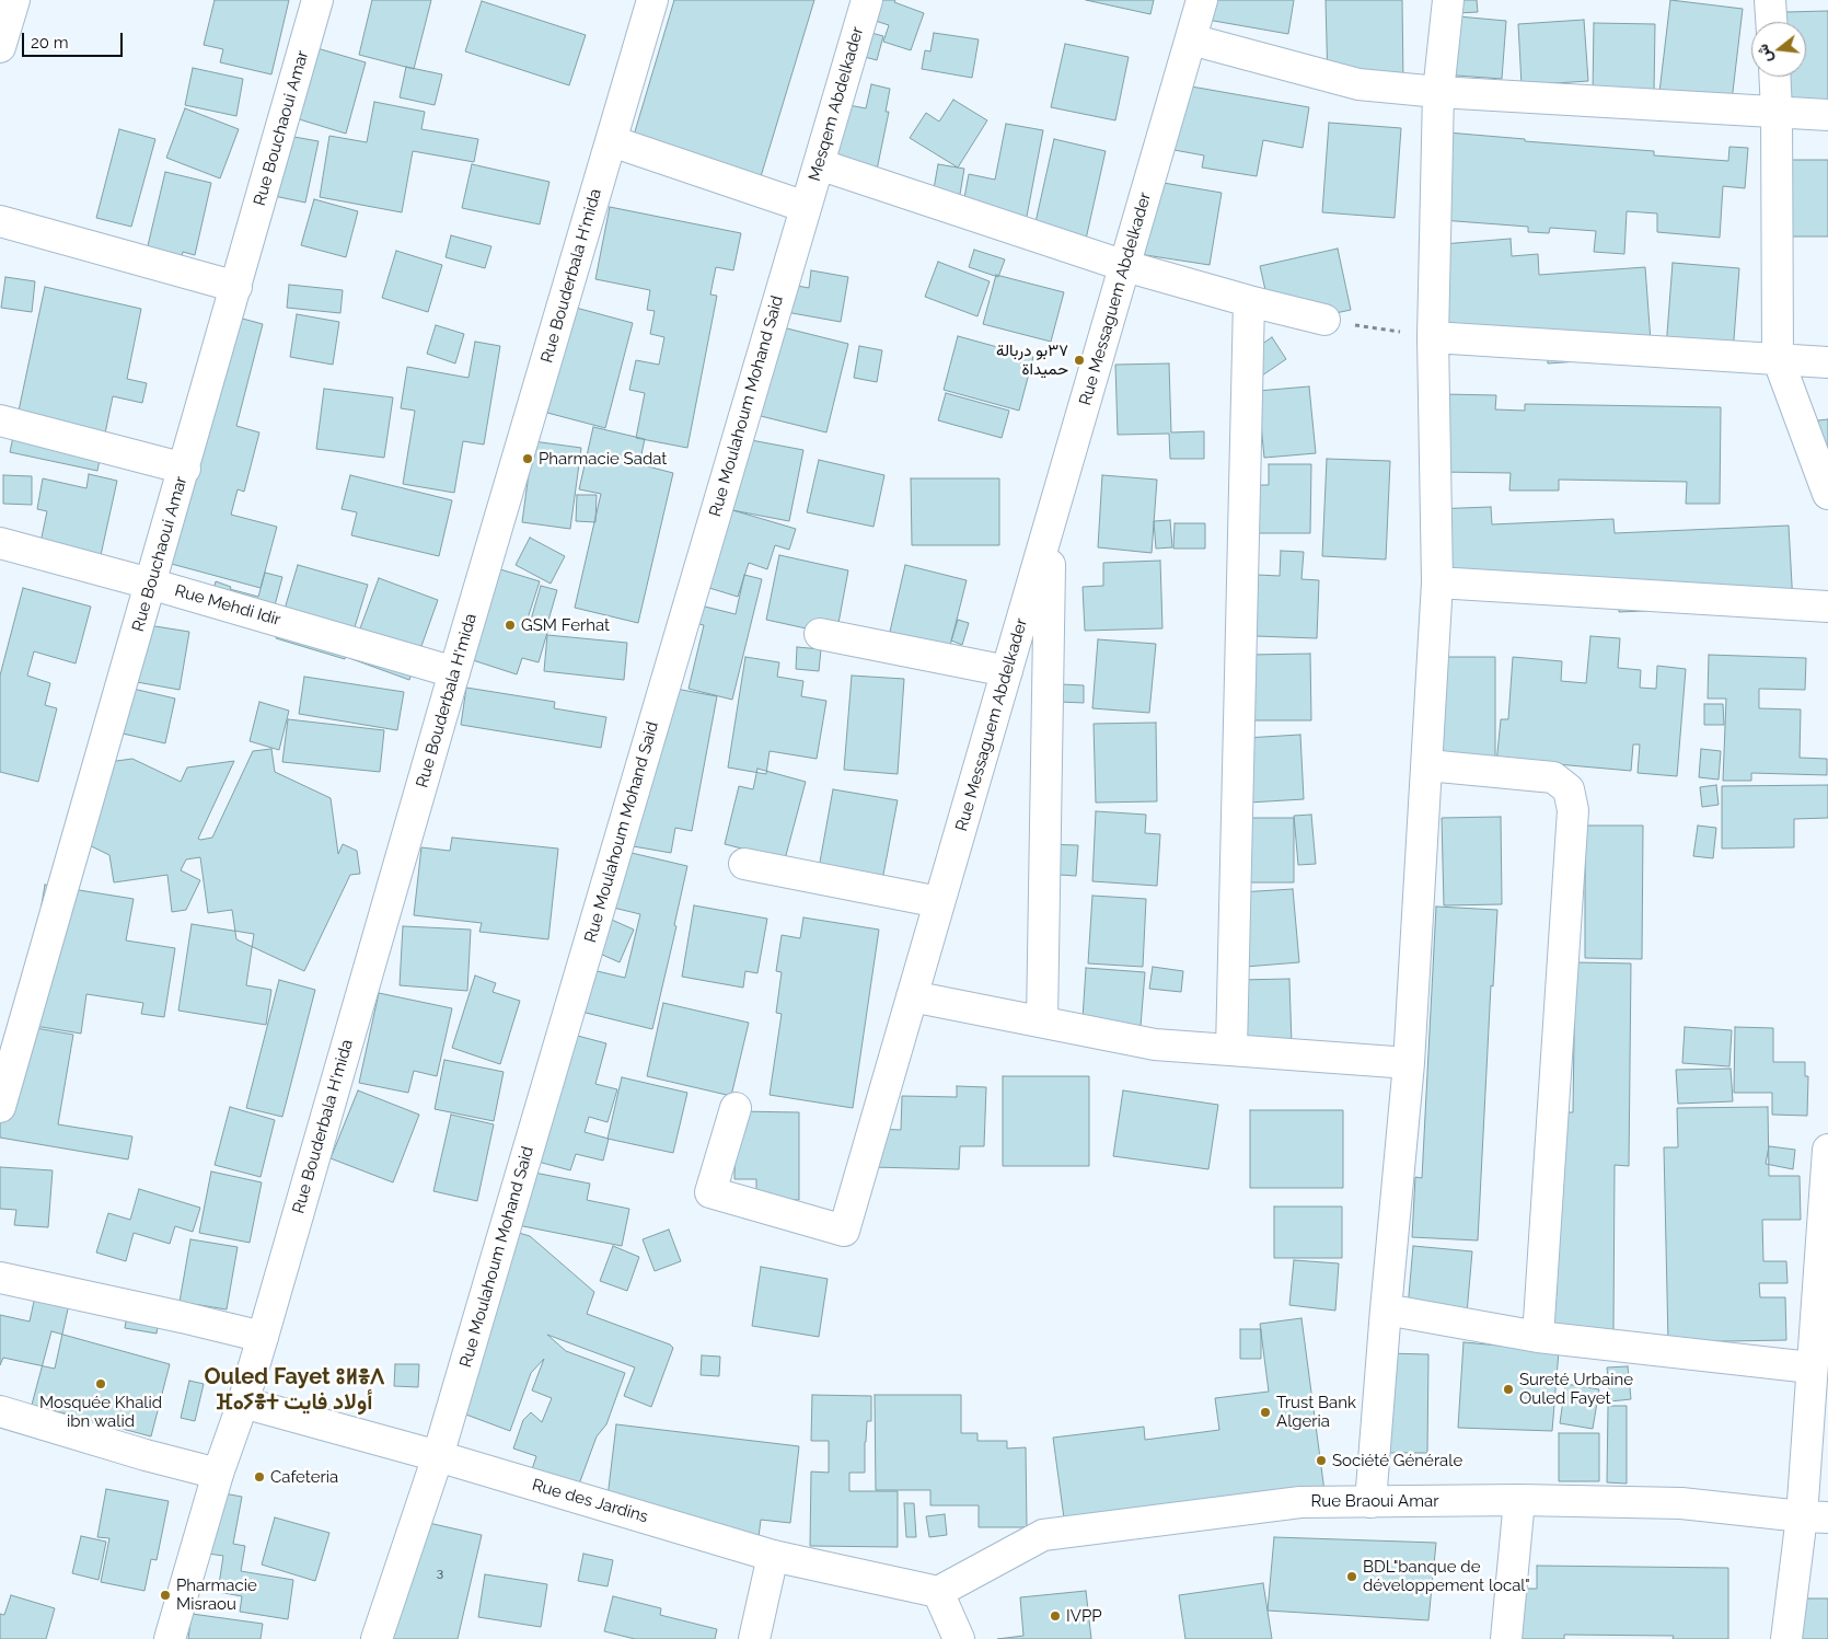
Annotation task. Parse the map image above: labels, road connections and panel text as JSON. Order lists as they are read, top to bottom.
{
  "streets": {
    "street": [
      "Mesqem Abdelkader",
      "Rue Bouchaoui Amar",
      "Rue Bouderbala H'mida",
      "Rue Messaguem Abdelkader",
      "Rue Moulahoum Mohand Said",
      "Rue Mehdi Idir",
      "Rue des Jardins",
      "Rue Braoui Amar"
    ]
  },
  "crossings": [
    ["Mesqem Abdelkader", "Rue Moulahoum Mohand Said"],
    ["Rue Bouchaoui Amar", "Rue Mehdi Idir"],
    ["Rue Bouderbala H'mida", "Rue Mehdi Idir"],
    ["Rue Bouderbala H'mida", "Rue des Jardins"],
    ["Rue Moulahoum Mohand Said", "Rue des Jardins"],
    ["Rue des Jardins", "Rue Braoui Amar"]
  ],
  "districts": ["Ouled Fayet ⵓⵍⴻⴷ ⴼⴰⵢⴻⵜ أولاد فايت"],
  "places": [
    "٣٧بو دربالة حميداة",
    "Pharmacie Sadat",
    "GSM Ferhat",
    "Mosquée Khalid ibn walid",
    "Sureté Urbaine Ouled Fayet",
    "Trust Bank Algeria",
    "Société Générale",
    "Cafeteria",
    "BDL\"banque de développement local\"",
    "Pharmacie Misraou",
    "IVPP"
  ],
  "house_numbers": ["3"],
  "scale_bar": "20 m",
  "north": "left"
}
